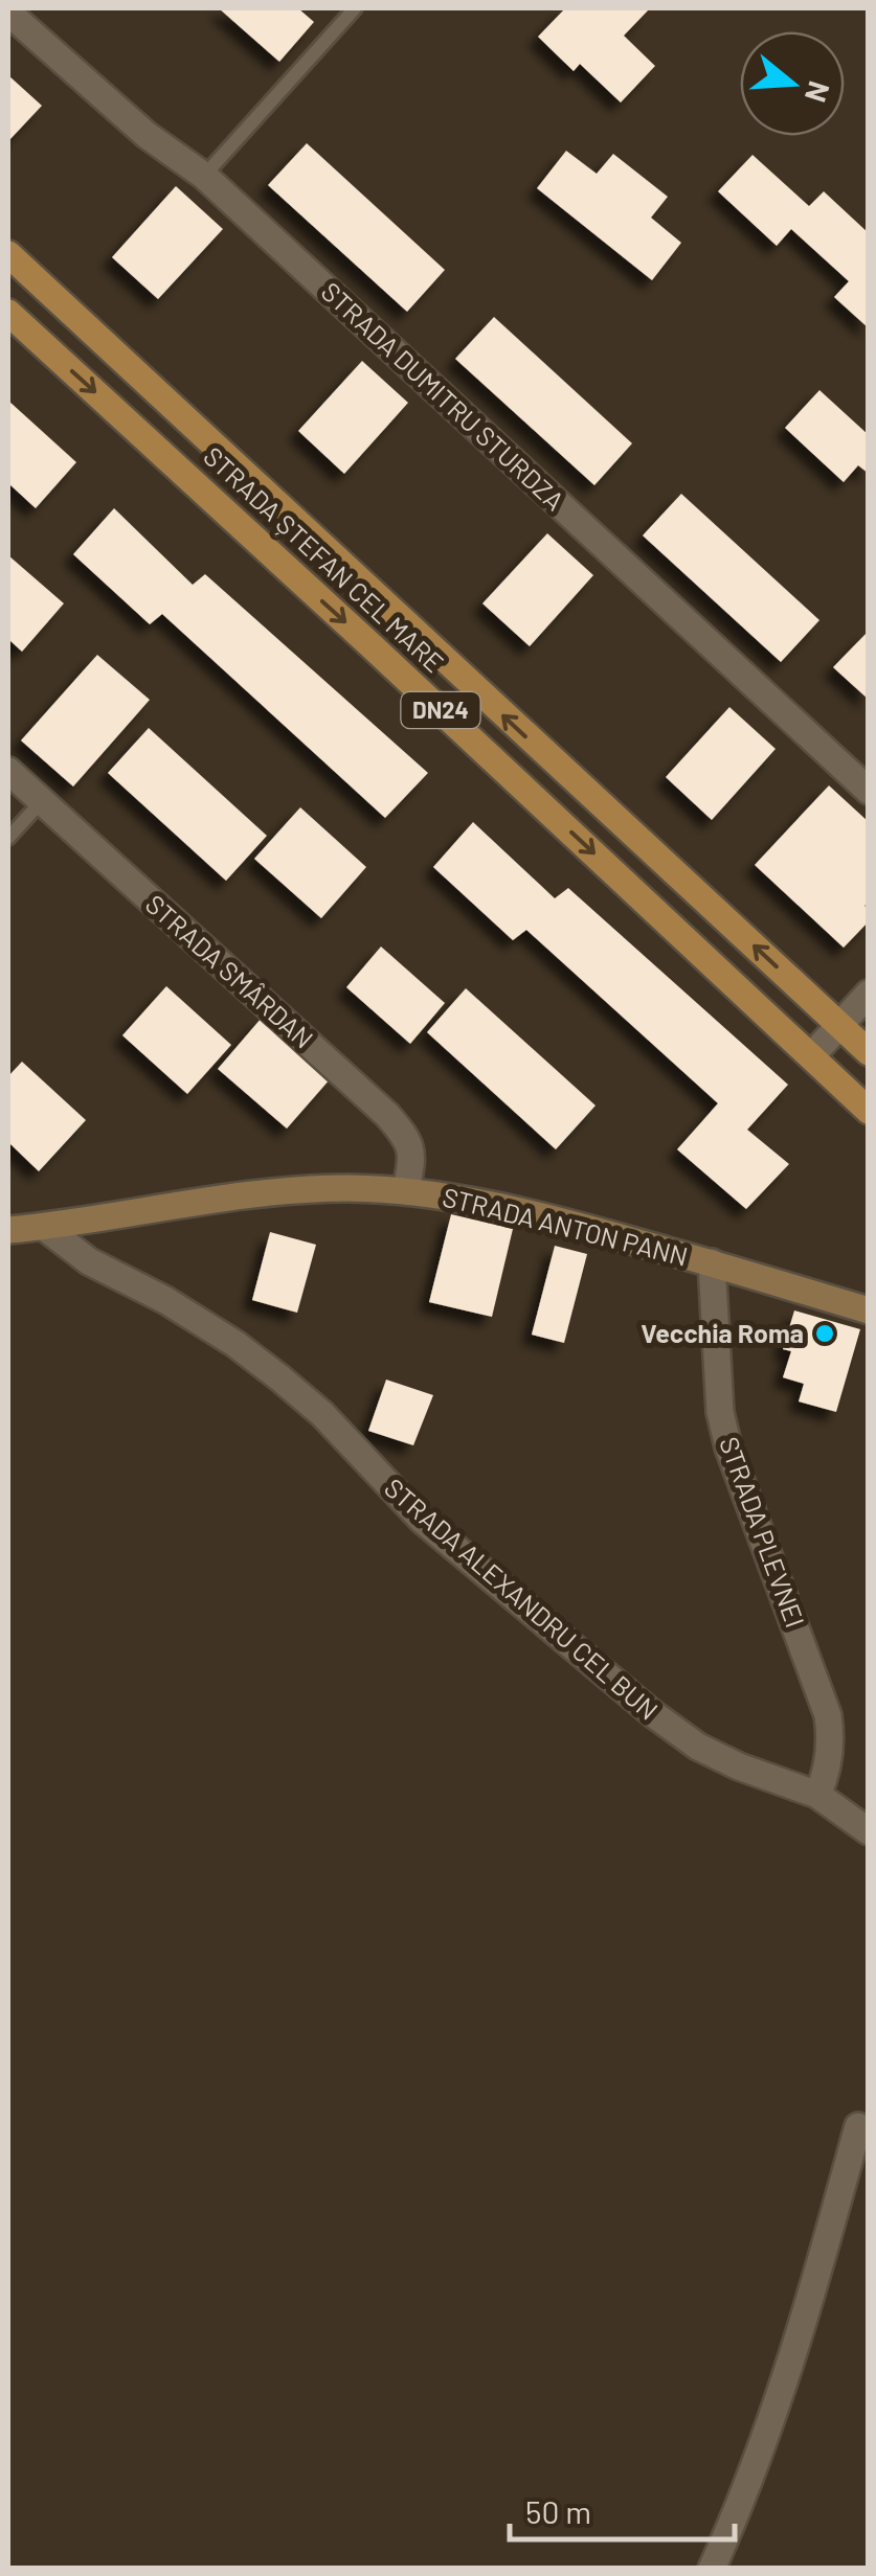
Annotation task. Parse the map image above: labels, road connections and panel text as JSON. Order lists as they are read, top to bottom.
{
  "streets": {
    "main road": ["STRADA ȘTEFAN CEL MARE", "DN24", "STRADA ANTON PANN"],
    "street": [
      "STRADA DUMITRU STURDZA",
      "STRADA SMÂRDAN",
      "STRADA PLEVNEI",
      "STRADA ALEXANDRU CEL BUN"
    ]
  },
  "crossings": [
    ["STRADA SMÂRDAN", "STRADA ANTON PANN"],
    ["STRADA ANTON PANN", "STRADA PLEVNEI"],
    ["STRADA ANTON PANN", "STRADA ALEXANDRU CEL BUN"],
    ["STRADA PLEVNEI", "STRADA ALEXANDRU CEL BUN"]
  ],
  "places": ["Vecchia Roma"],
  "scale_bar": "50 m",
  "north": "right"
}
